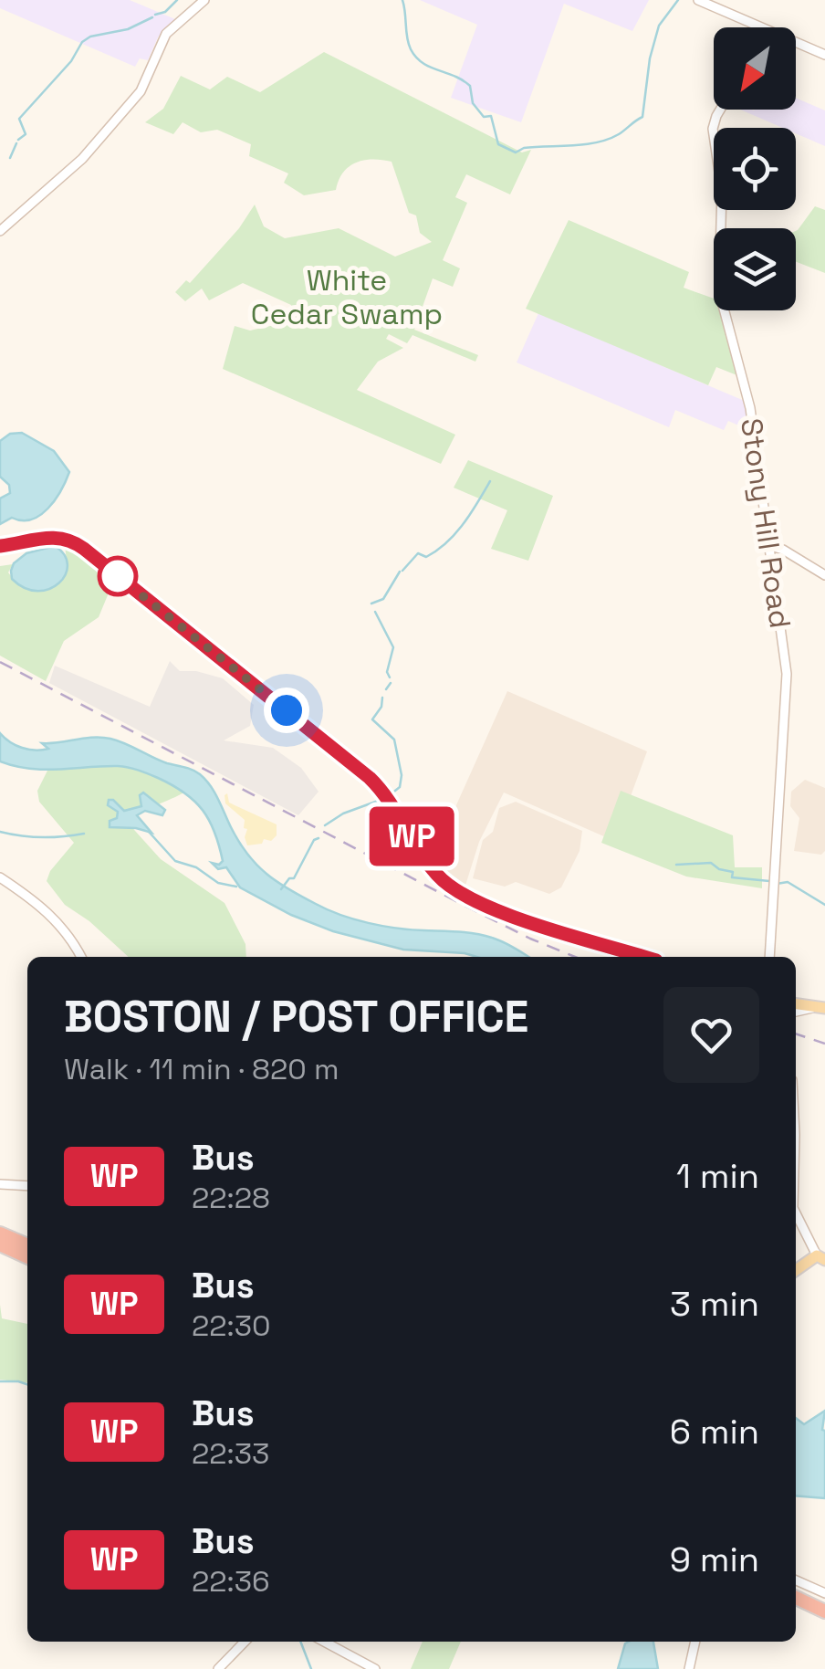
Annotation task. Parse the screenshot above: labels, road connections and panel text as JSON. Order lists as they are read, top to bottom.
{
  "streets": {
    "main road": ["Stony Hill Road"]
  },
  "parks": ["White Cedar Swamp"],
  "lines": ["bus line WP"],
  "north": "bottom left",
  "page": {
    "on_map": "WP",
    "heading": ["BOSTON / POST OFFICE", "Walk · 11 min · 820 m"],
    "list": [
      {
        "mark": "WP",
        "name": "Bus",
        "note": "22:28",
        "value": "1 min"
      },
      {
        "mark": "WP",
        "name": "Bus",
        "note": "22:30",
        "value": "3 min"
      },
      {
        "mark": "WP",
        "name": "Bus",
        "note": "22:33",
        "value": "6 min"
      },
      {
        "mark": "WP",
        "name": "Bus",
        "note": "22:36",
        "value": "9 min"
      }
    ]
  }
}
